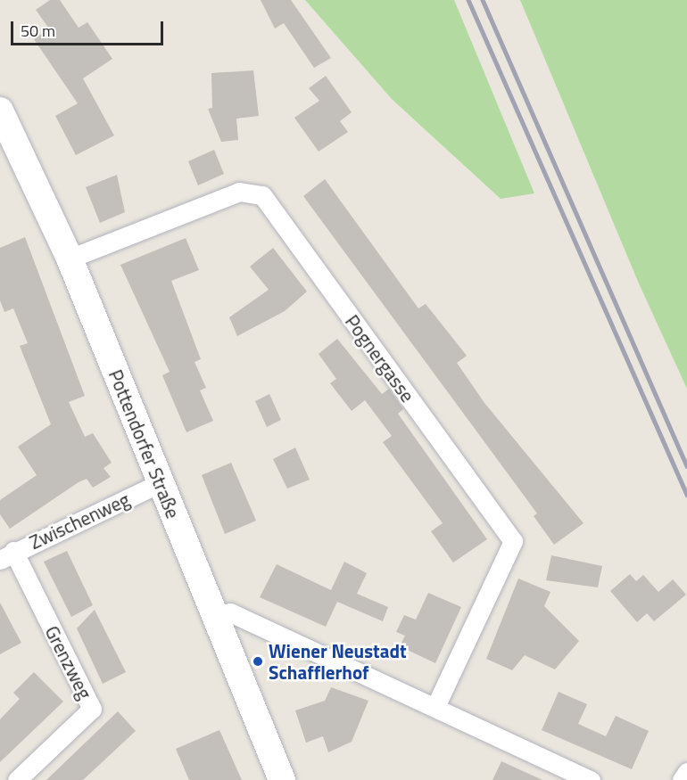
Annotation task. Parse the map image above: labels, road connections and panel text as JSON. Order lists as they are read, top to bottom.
{
  "streets": {
    "main road": ["Pottendorfer Straße"],
    "street": ["Pognergasse", "Zwischenweg", "Grenzweg"]
  },
  "crossings": [
    ["Pognergasse", "Pottendorfer Straße"],
    ["Pottendorfer Straße", "Zwischenweg"],
    ["Zwischenweg", "Grenzweg"]
  ],
  "places": ["Wiener Neustadt Schafflerhof"],
  "scale_bar": "50 m"
}
